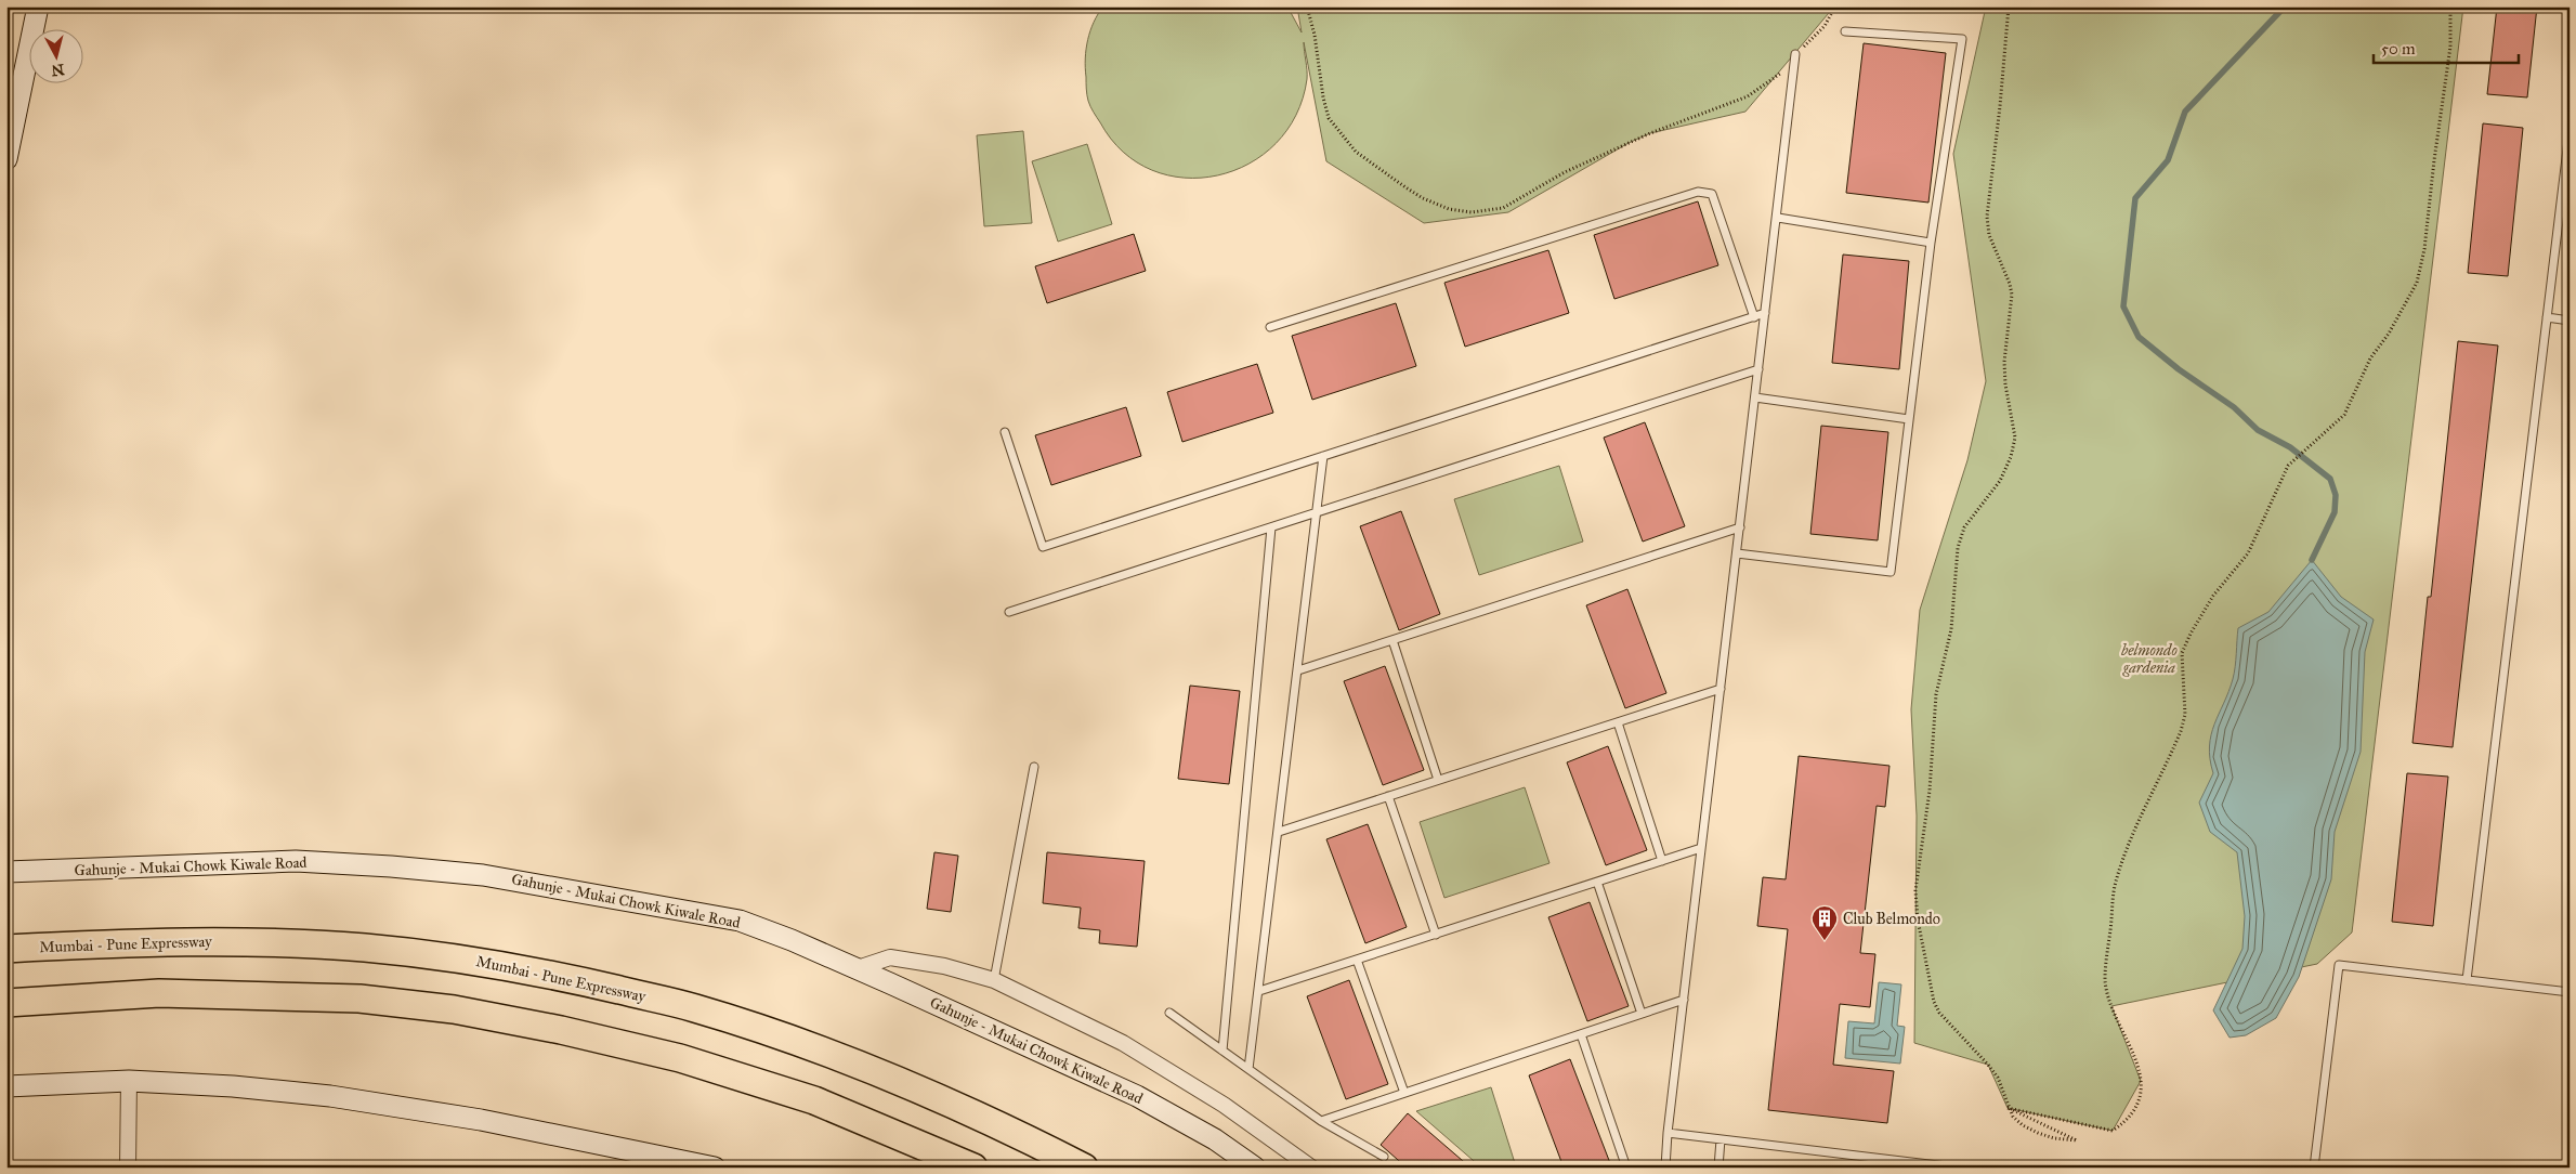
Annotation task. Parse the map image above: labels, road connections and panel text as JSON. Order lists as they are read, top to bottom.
{
  "streets": {
    "highway": ["Mumbai - Pune Expressway"],
    "street": ["Gahunje - Mukai Chowk Kiwale Road"]
  },
  "parks": ["belmondo gardenia"],
  "places": {
    "building": ["Club Belmondo"]
  },
  "scale_bar": "50 m",
  "north": "bottom"
}
